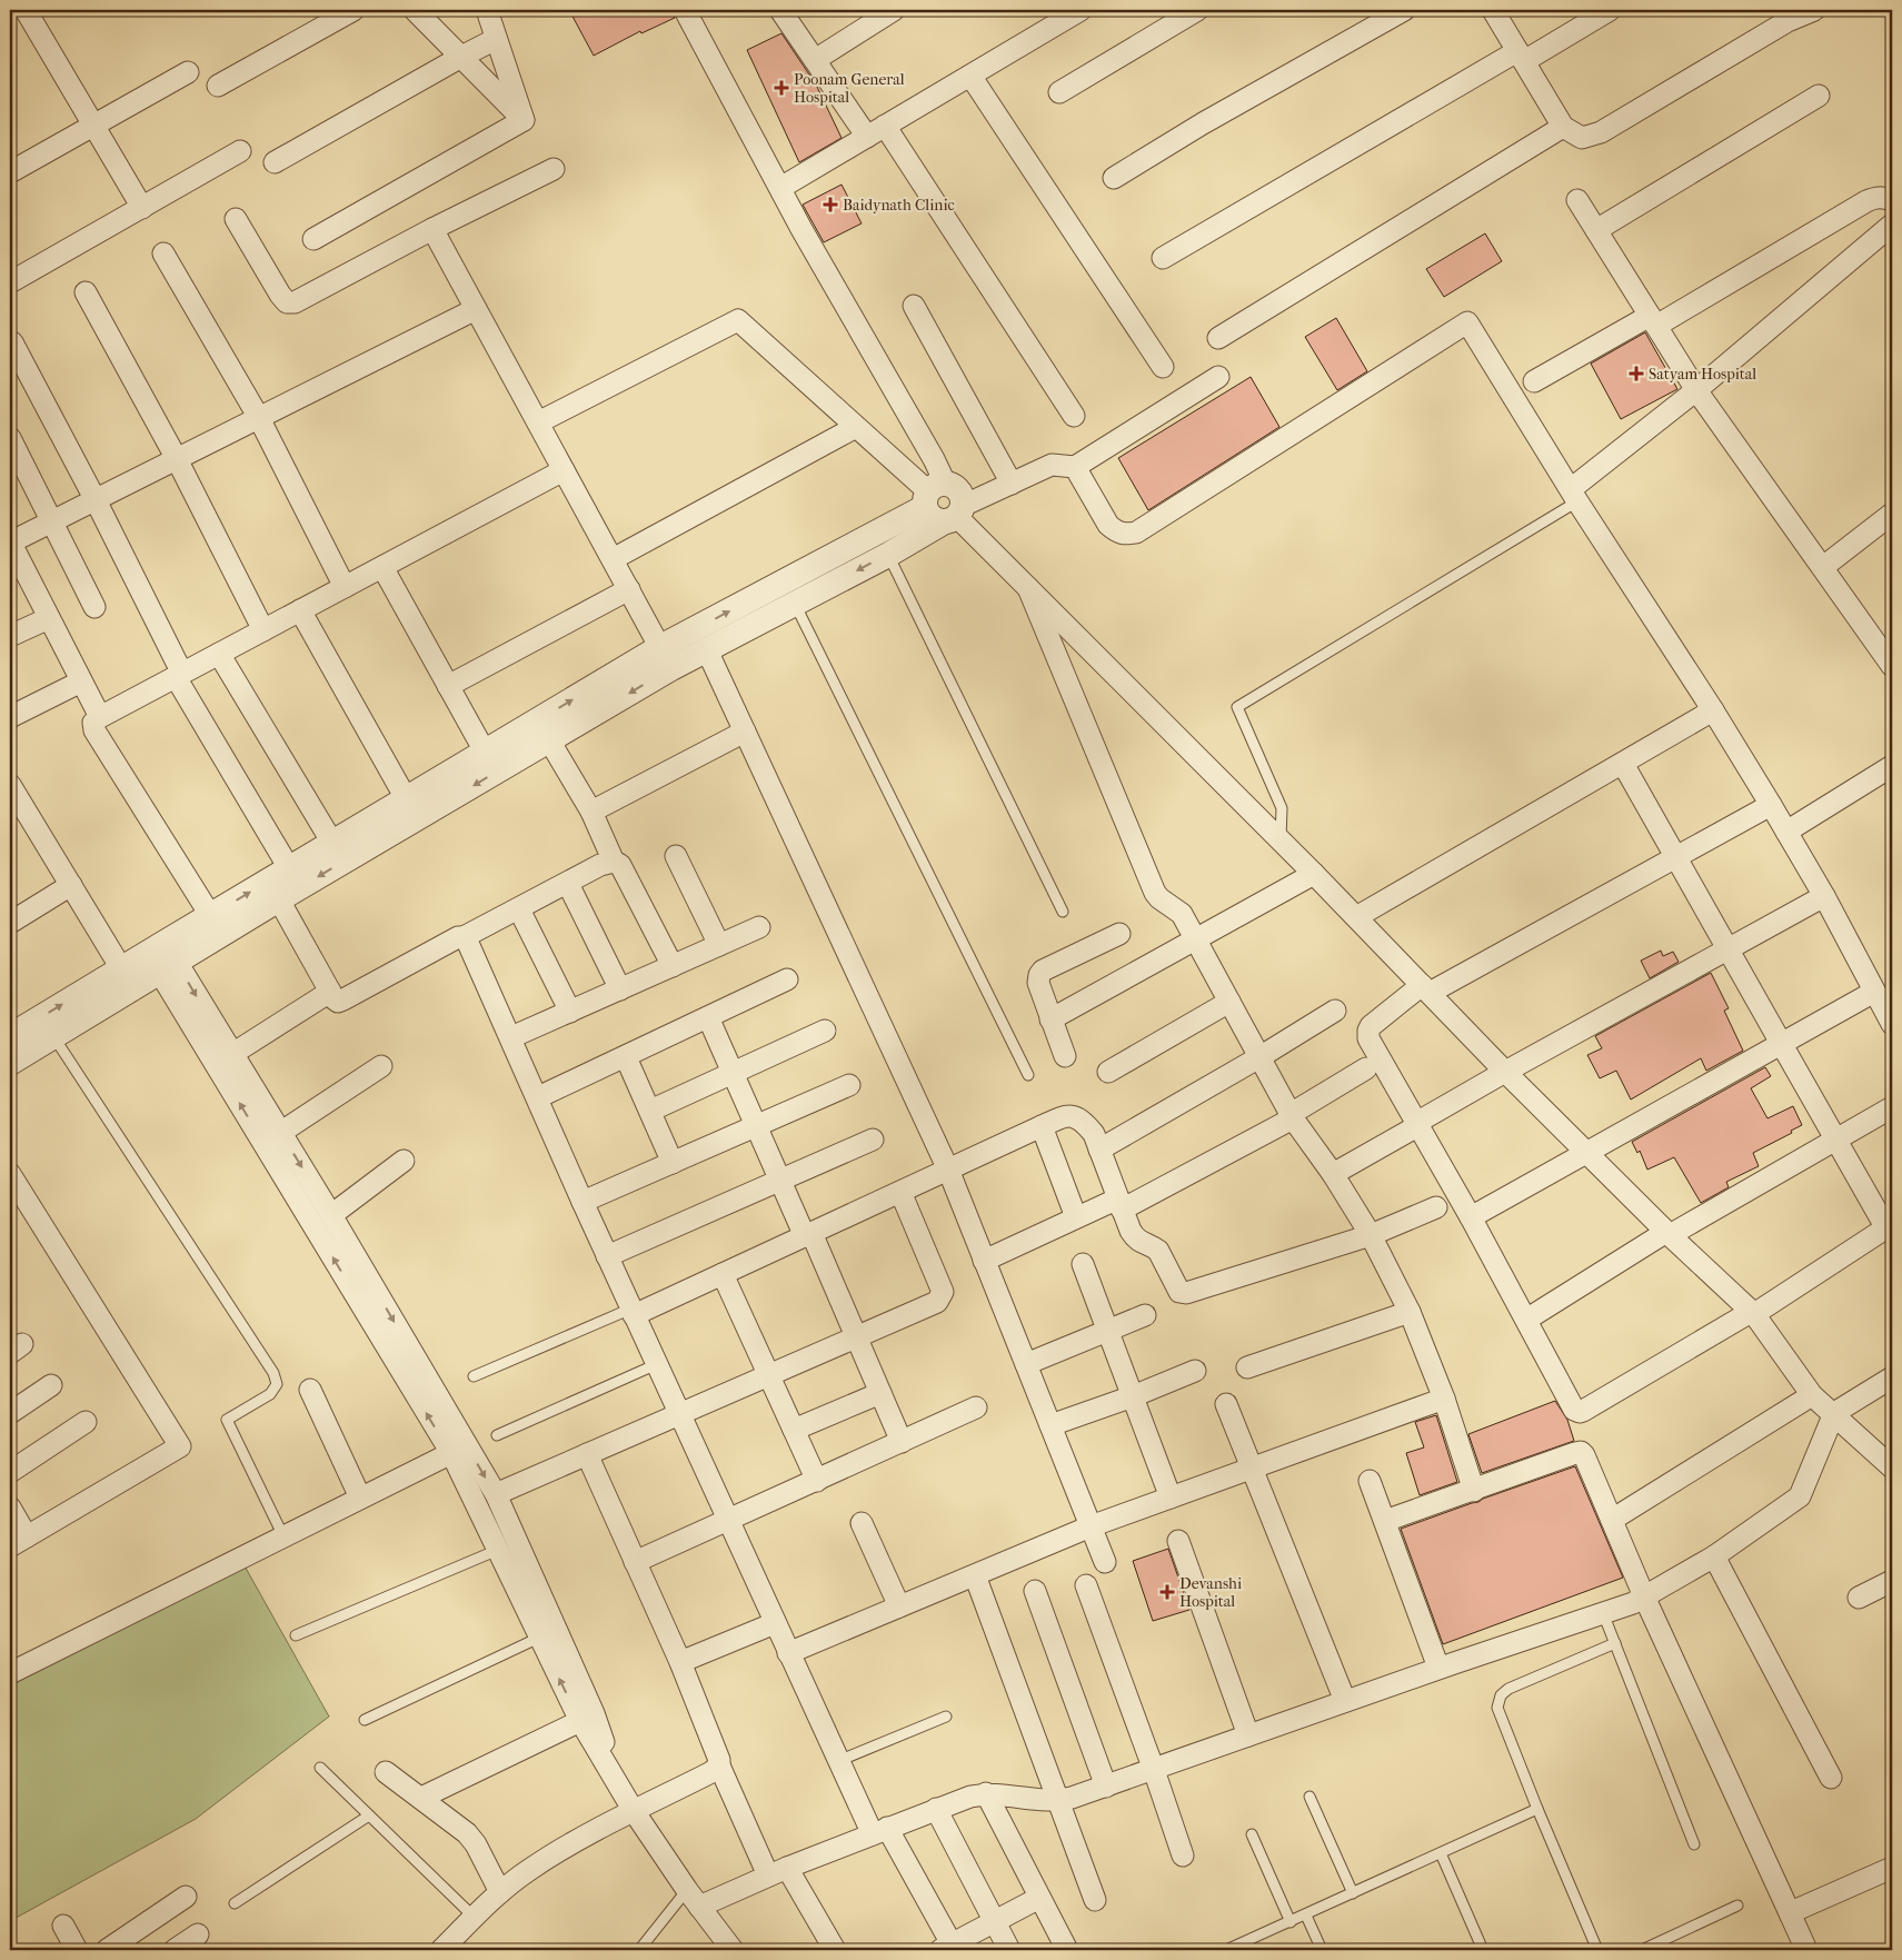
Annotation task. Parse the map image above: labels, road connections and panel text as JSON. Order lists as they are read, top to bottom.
{
  "places": {
    "health": [
      "Poonam General Hospital",
      "Baidynath Clinic",
      "Satyam Hospital",
      "Devanshi Hospital"
    ]
  }
}
